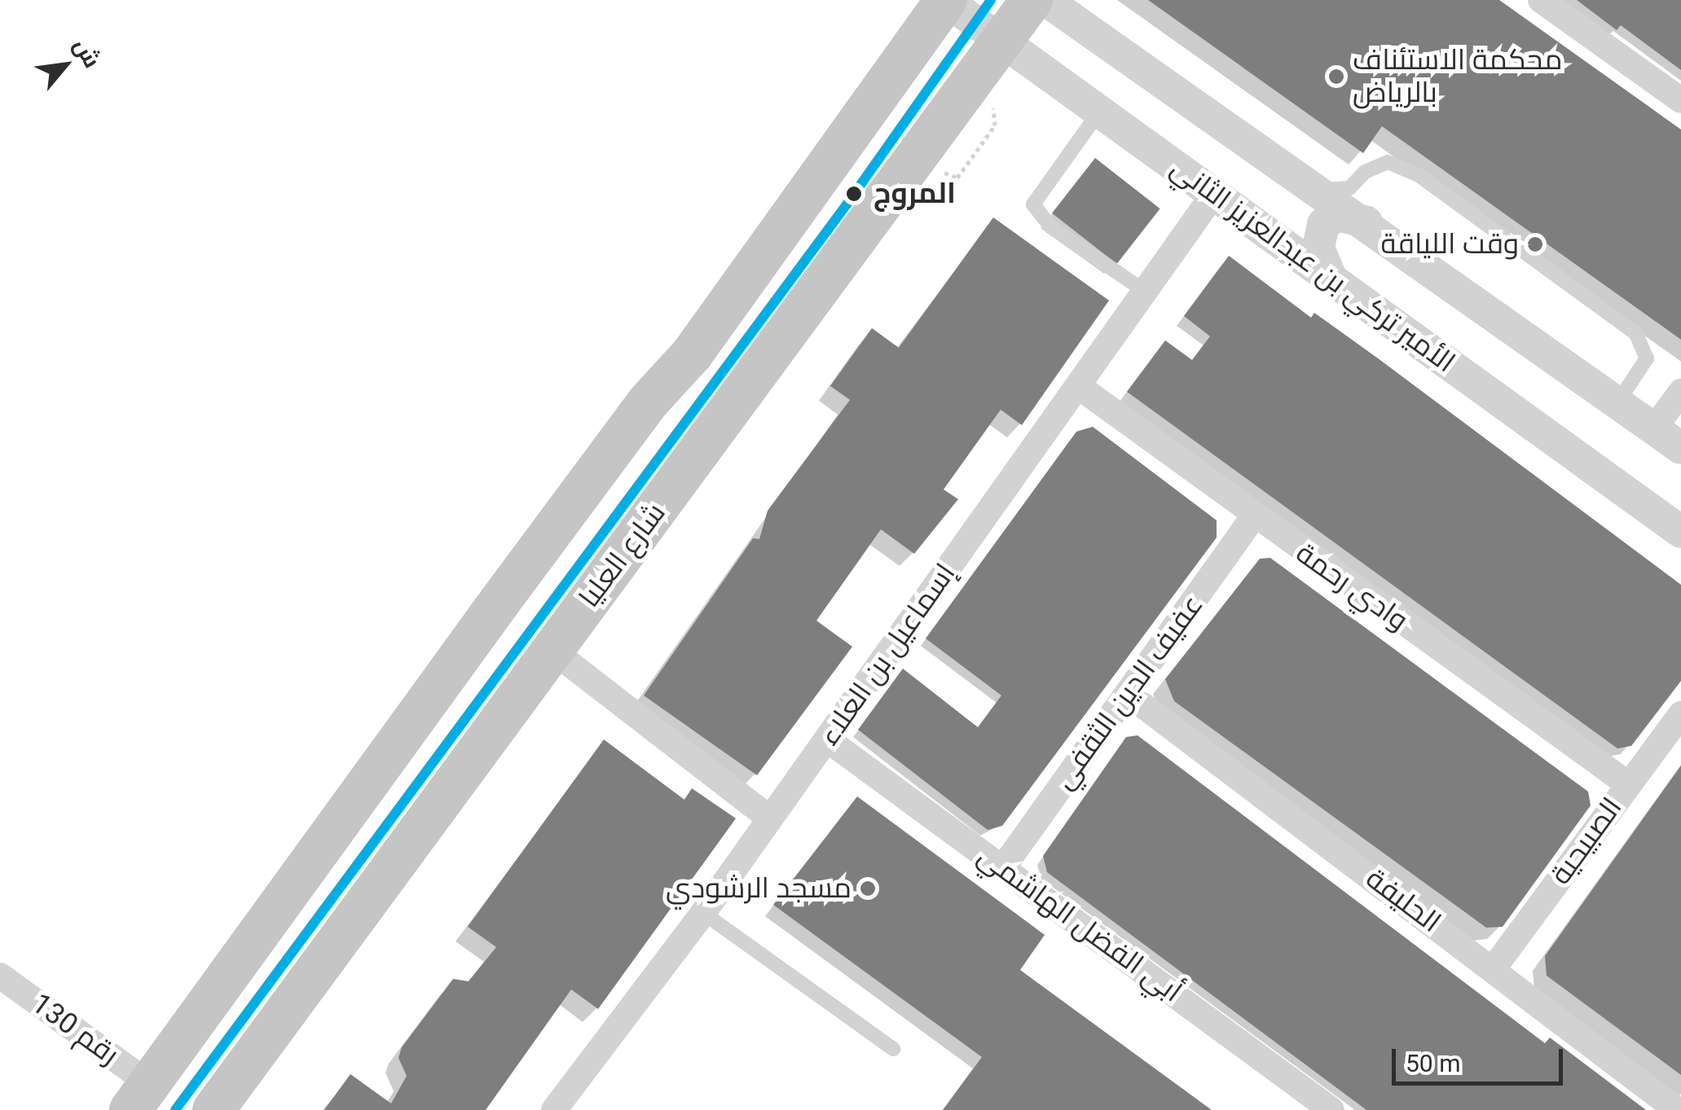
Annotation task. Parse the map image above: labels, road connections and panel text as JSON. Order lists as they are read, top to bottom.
{
  "streets": {
    "main road": ["شارع العليا"],
    "street": [
      "الأمير تركي بن عبدالعزيز الثاني",
      "وادي رحمة",
      "إسماعيل بن العلاء",
      "عفيف الدين الثقفي",
      "الصبيحية",
      "الحليفة",
      "أبي الفضل الهاشمي",
      "رقم 130"
    ]
  },
  "crossings": [
    ["الأمير تركي بن عبدالعزيز الثاني", "شارع العليا"],
    ["الأمير تركي بن عبدالعزيز الثاني", "إسماعيل بن العلاء"],
    ["وادي رحمة", "إسماعيل بن العلاء"],
    ["وادي رحمة", "عفيف الدين الثقفي"],
    ["وادي رحمة", "الصبيحية"],
    ["إسماعيل بن العلاء", "أبي الفضل الهاشمي"],
    ["عفيف الدين الثقفي", "الحليفة"],
    ["عفيف الدين الثقفي", "أبي الفضل الهاشمي"],
    ["الصبيحية", "الحليفة"]
  ],
  "places": [
    "محكمة الاستئناف بالرياض",
    "المروج",
    "وقت اللياقة",
    "مسجد الرشودي"
  ],
  "scale_bar": "50 m",
  "north": "top right"
}
